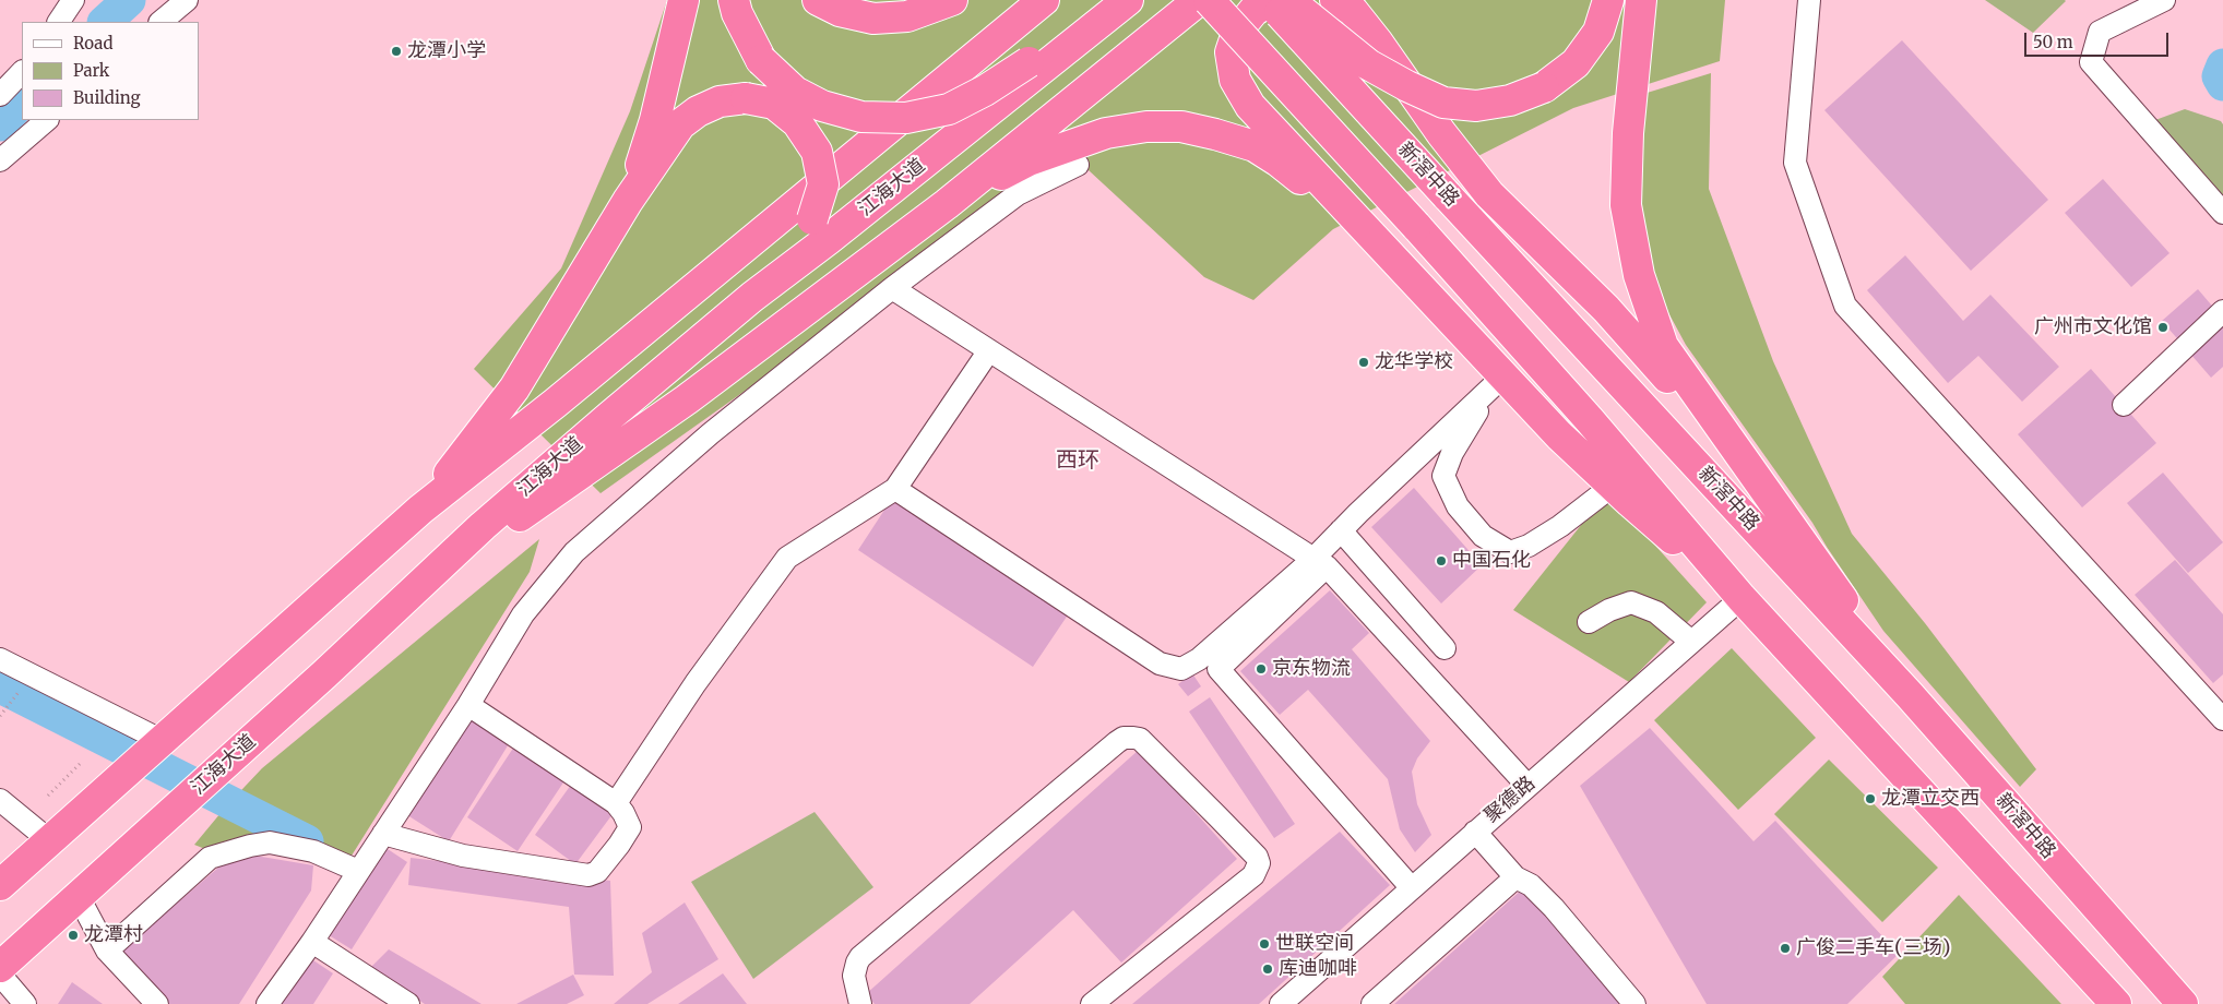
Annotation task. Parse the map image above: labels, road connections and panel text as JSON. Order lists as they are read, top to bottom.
{
  "streets": {
    "highway": ["新滘中路", "江海大道"],
    "street": ["聚德路"]
  },
  "districts": ["西环"],
  "places": [
    "龙潭小学",
    "广州市文化馆",
    "龙华学校",
    "中国石化",
    "京东物流",
    "龙潭立交西",
    "龙潭村",
    "世联空间",
    "广俊二手车(三场)",
    "库迪咖啡"
  ],
  "legend": ["Road", "Park", "Building"],
  "scale_bar": "50 m"
}
